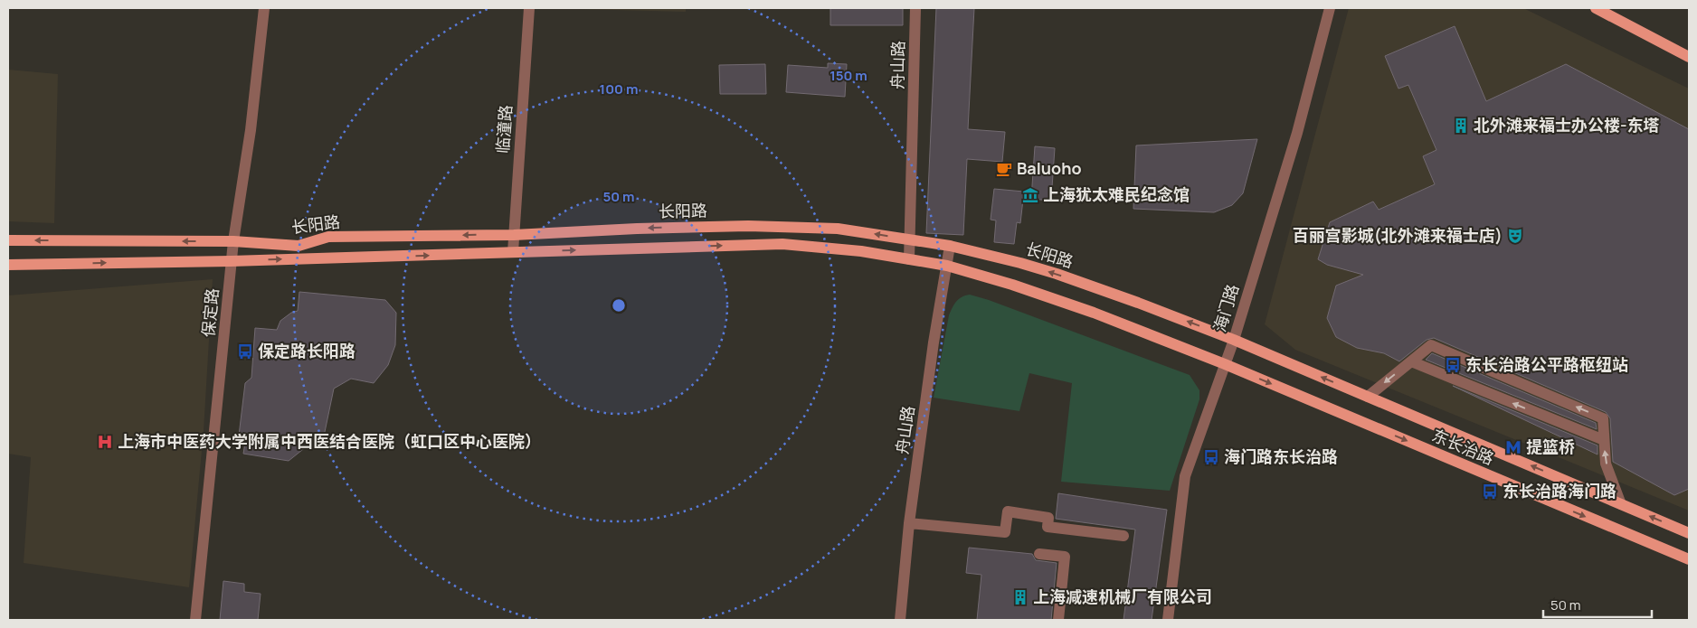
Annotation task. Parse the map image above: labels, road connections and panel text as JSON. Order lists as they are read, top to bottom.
{
  "streets": {
    "main road": ["长阳路", "东长治路"],
    "street": [
      "舟山路",
      "临潼路",
      "海门路",
      "保定路"
    ]
  },
  "crossings": [
    ["舟山路", "长阳路"],
    ["临潼路", "长阳路"],
    ["长阳路", "海门路"],
    ["长阳路", "保定路"],
    ["长阳路", "东长治路"],
    ["海门路", "东长治路"]
  ],
  "places": {
    "building": ["北外滩来福士办公楼-东塔", "上海减速机械厂有限公司"],
    "cafe": ["Baluoho"],
    "museum": ["上海犹太难民纪念馆"],
    "theatre": ["百丽宫影城(北外滩来福士店)"],
    "bus stop": [
      "保定路长阳路",
      "东长治路公平路枢纽站",
      "海门路东长治路",
      "东长治路海门路"
    ],
    "hospital": ["上海市中医药大学附属中西医结合医院（虹口区中心医院）"],
    "metro station": ["提篮桥"]
  },
  "scale_bar": "50 m",
  "rings": ["150 m", "100 m", "50 m"]
}
